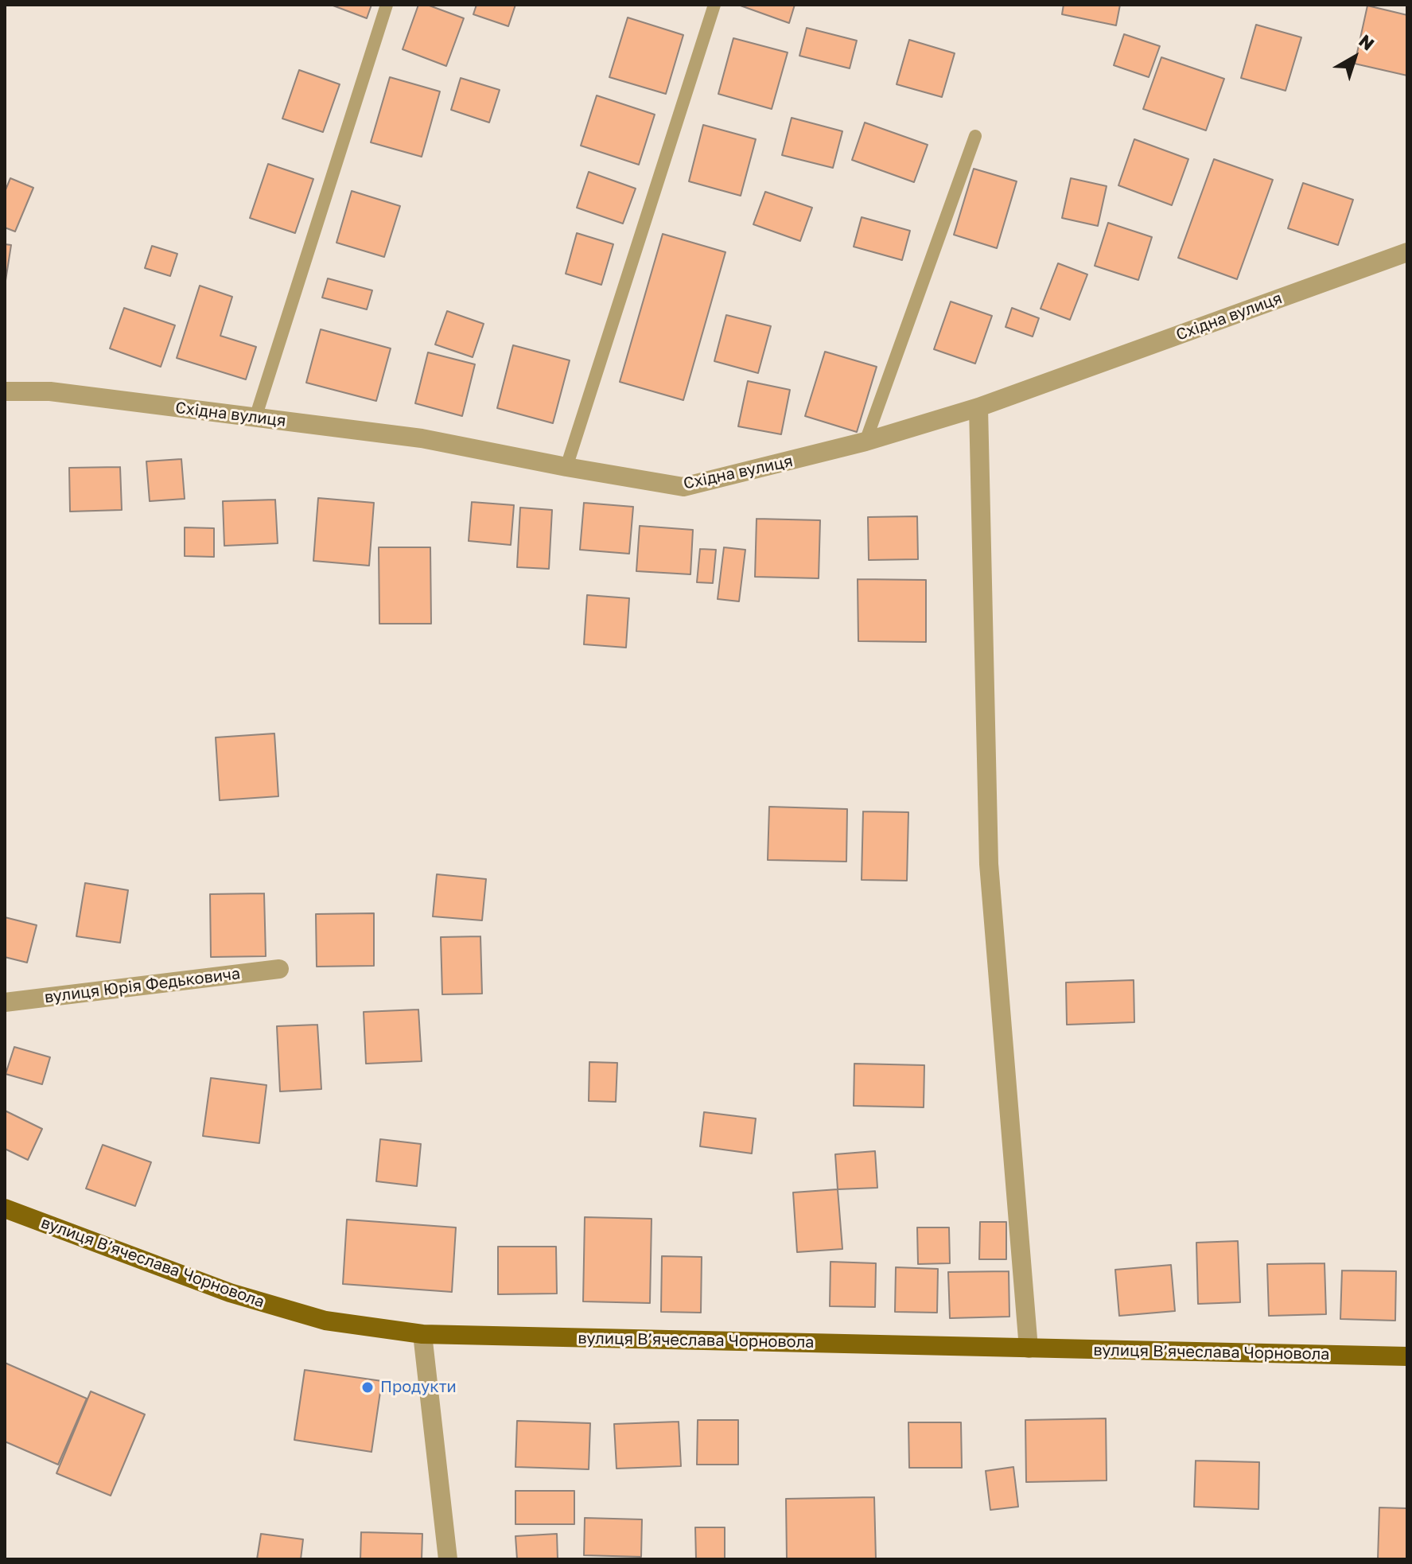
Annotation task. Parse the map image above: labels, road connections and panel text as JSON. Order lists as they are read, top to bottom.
{
  "streets": {
    "main road": ["вулиця Вʼячеслава Чорновола"],
    "street": ["Східна вулиця", "вулиця Юрія Федьковича"]
  },
  "places": ["Продукти"],
  "north": "top right"
}
